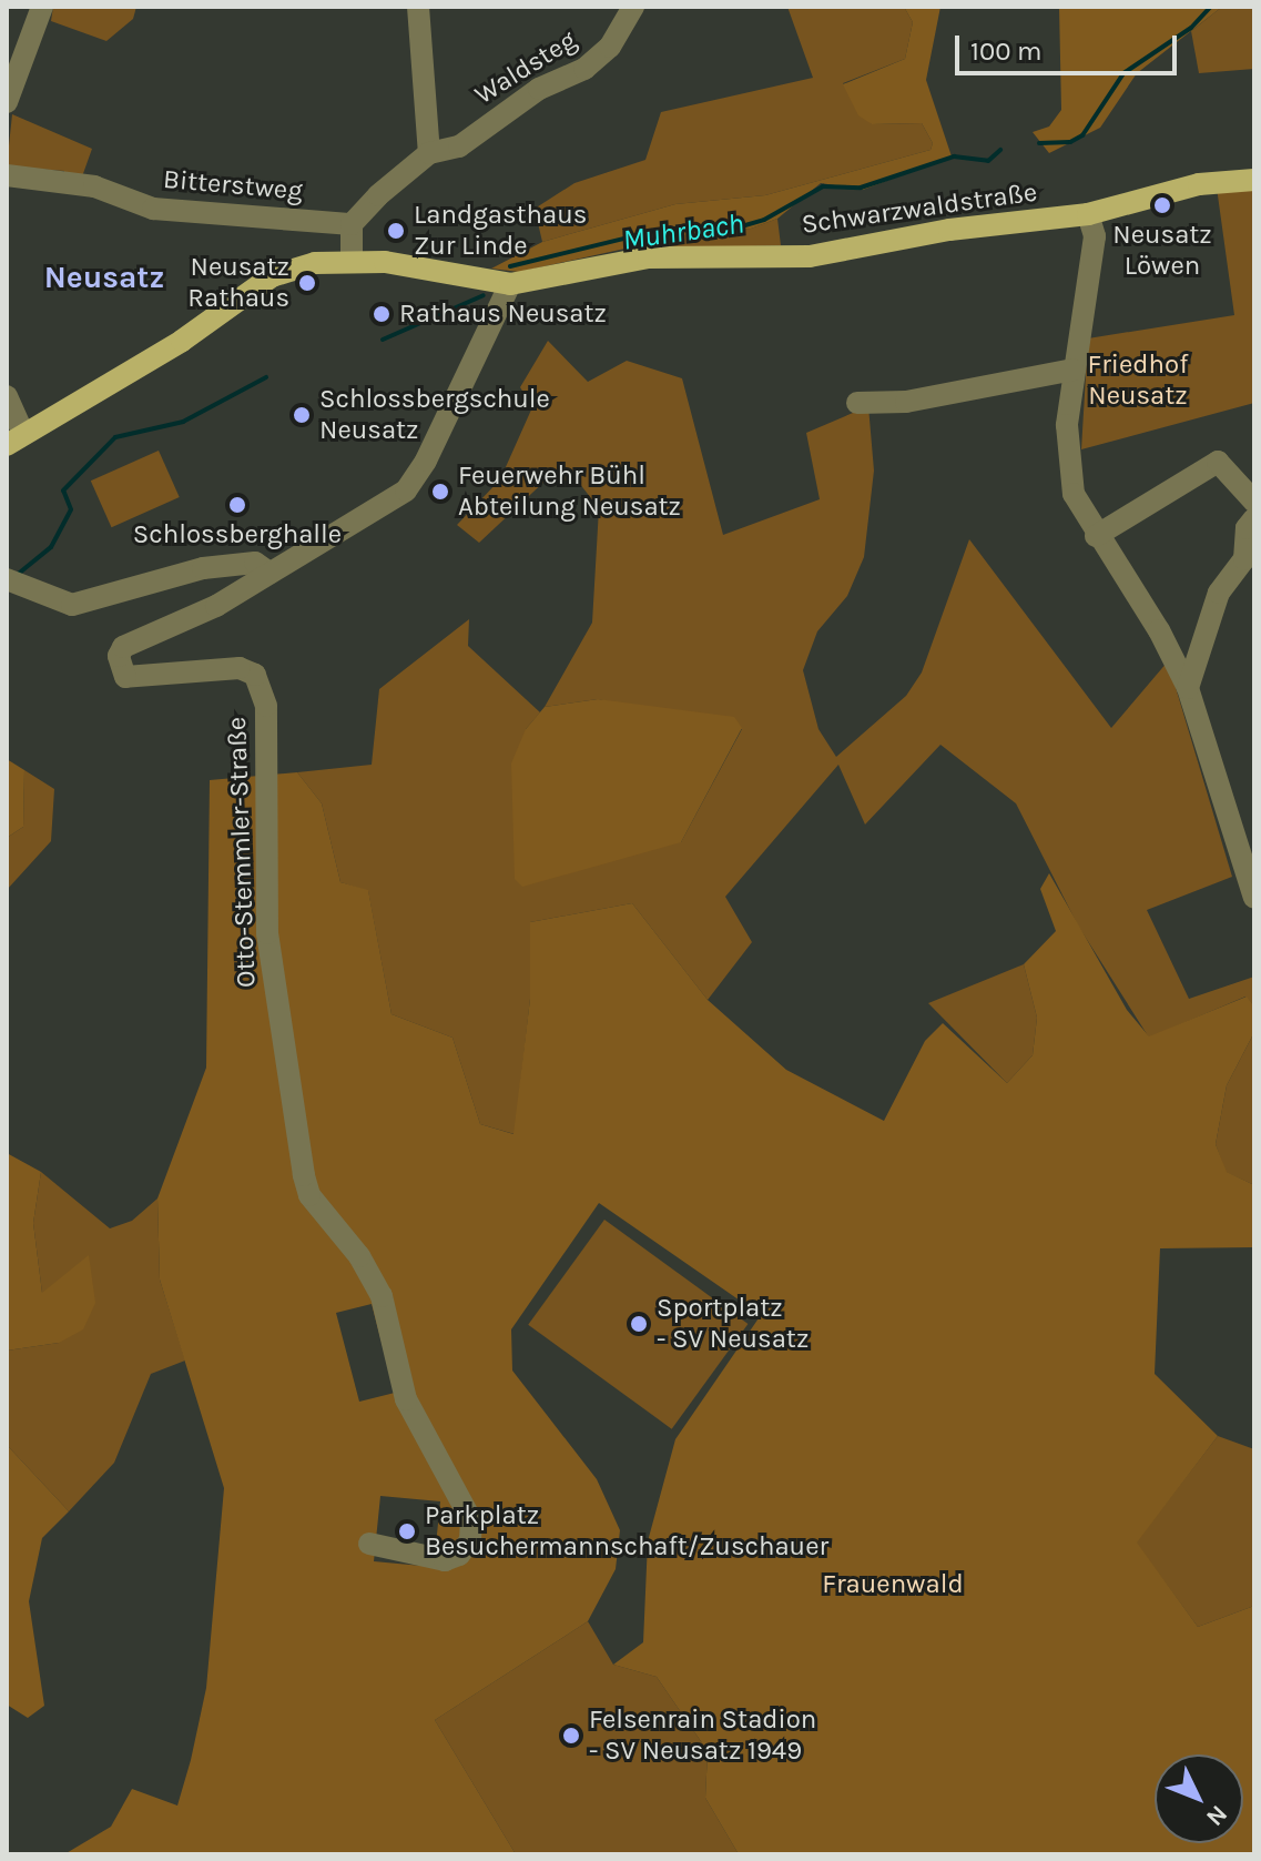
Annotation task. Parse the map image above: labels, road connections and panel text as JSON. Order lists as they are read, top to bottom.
{
  "streets": {
    "main road": ["Schwarzwaldstraße"],
    "street": ["Waldsteg", "Bitterstweg", "Otto-Stemmler-Straße"]
  },
  "crossings": [
    ["Schwarzwaldstraße", "Otto-Stemmler-Straße"]
  ],
  "districts": ["Neusatz"],
  "water": ["Muhrbach"],
  "parks": ["Friedhof Neusatz", "Frauenwald"],
  "places": [
    "Neusatz Löwen",
    "Landgasthaus Zur Linde",
    "Neusatz Rathaus",
    "Rathaus Neusatz",
    "Schlossbergschule Neusatz",
    "Feuerwehr Bühl Abteilung Neusatz",
    "Schlossberghalle",
    "Sportplatz - SV Neusatz",
    "Parkplatz Besuchermannschaft/Zuschauer",
    "Felsenrain Stadion - SV Neusatz 1949"
  ],
  "scale_bar": "100 m",
  "north": "bottom right"
}
